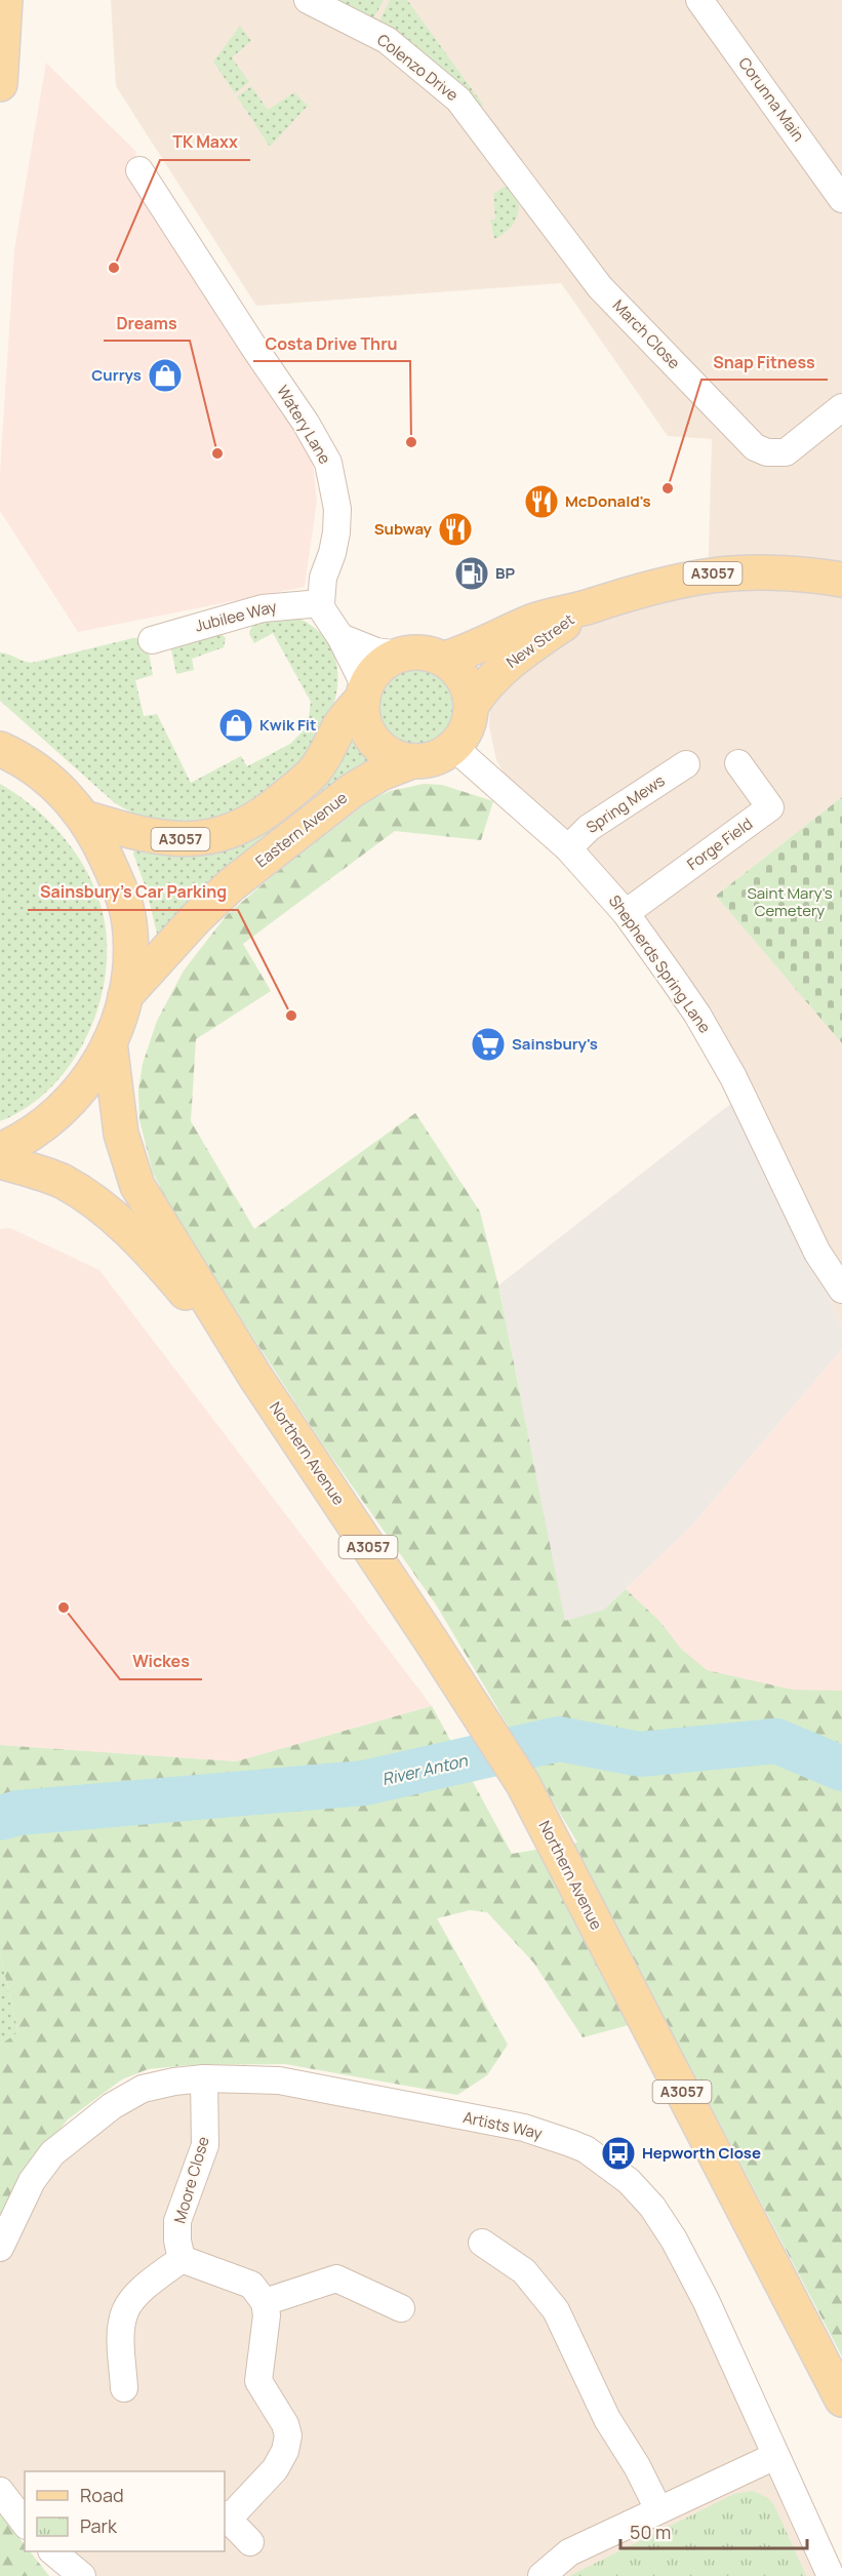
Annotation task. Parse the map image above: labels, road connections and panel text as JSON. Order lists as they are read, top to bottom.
{
  "streets": {
    "main road": [
      "A3057",
      "New Street",
      "Eastern Avenue",
      "Northern Avenue"
    ],
    "street": [
      "Colenzo Drive",
      "Corunna Main",
      "March Close",
      "Watery Lane",
      "Jubilee Way",
      "Spring Mews",
      "Forge Field",
      "Shepherds Spring Lane",
      "Artists Way",
      "Moore Close"
    ]
  },
  "crossings": [
    ["Colenzo Drive", "March Close"],
    ["Watery Lane", "Jubilee Way"],
    ["A3057", "New Street"],
    ["A3057", "Eastern Avenue"],
    ["A3057", "Shepherds Spring Lane"],
    ["A3057", "Northern Avenue"],
    ["New Street", "Eastern Avenue"],
    ["New Street", "Shepherds Spring Lane"],
    ["Spring Mews", "Shepherds Spring Lane"],
    ["Eastern Avenue", "Shepherds Spring Lane"],
    ["Forge Field", "Shepherds Spring Lane"],
    ["Artists Way", "Moore Close"]
  ],
  "water": ["River Anton"],
  "parks": ["Saint Mary's Cemetery"],
  "places": {
    "other": [
      "TK Maxx",
      "Costa Drive Thru",
      "Dreams",
      "Snap Fitness",
      "Sainsbury's Car Parking",
      "Wickes"
    ],
    "shop": ["Currys", "Kwik Fit"],
    "restaurant": ["McDonald's", "Subway"],
    "fuel station": ["BP"],
    "supermarket": ["Sainsbury's"],
    "bus stop": ["Hepworth Close"]
  },
  "legend": ["Road", "Park"],
  "scale_bar": "50 m"
}
